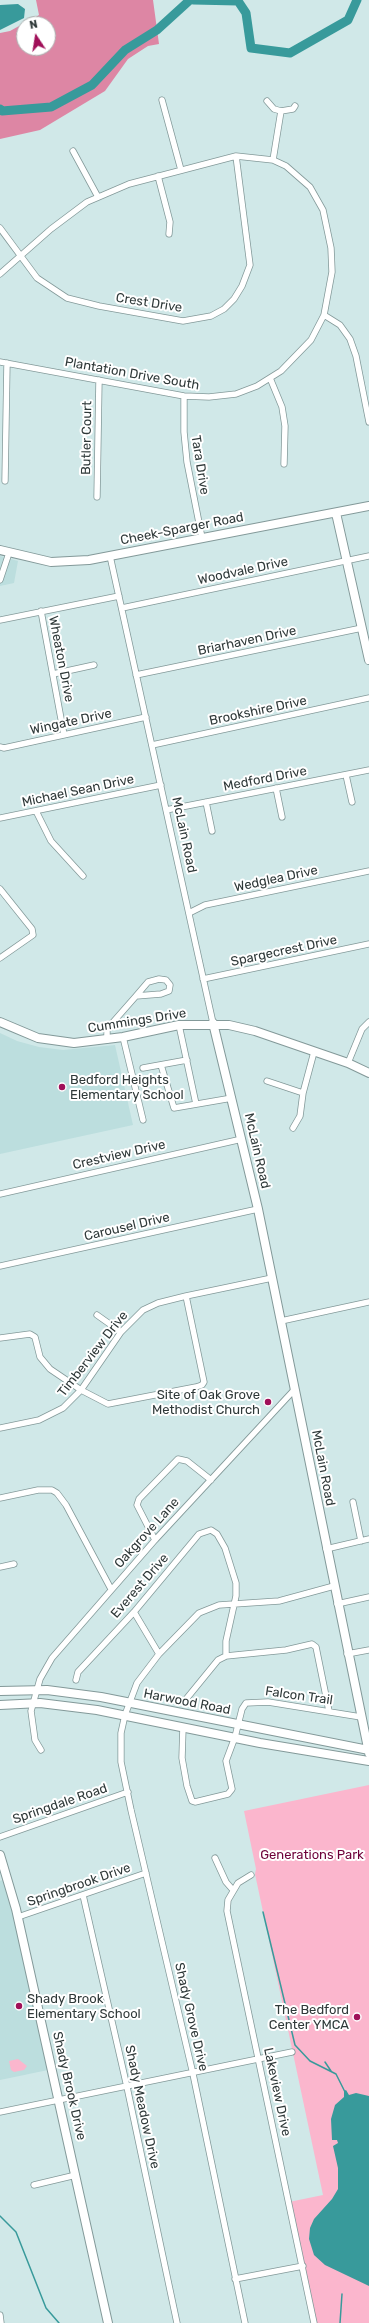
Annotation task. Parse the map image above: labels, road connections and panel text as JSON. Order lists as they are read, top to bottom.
{
  "streets": {
    "street": [
      "Crest Drive",
      "Plantation Drive South",
      "Butler Court",
      "Tara Drive",
      "Cheek-Sparger Road",
      "Woodvale Drive",
      "Briarhaven Drive",
      "Wheaton Drive",
      "Brookshire Drive",
      "Wingate Drive",
      "Medford Drive",
      "Michael Sean Drive",
      "McLain Road",
      "Wedglea Drive",
      "Spargecrest Drive",
      "Cummings Drive",
      "Crestview Drive",
      "Carousel Drive",
      "Timberview Drive",
      "Oakgrove Lane",
      "Everest Drive",
      "Falcon Trail",
      "Harwood Road",
      "Springdale Road",
      "Springbrook Drive",
      "Shady Grove Drive",
      "Shady Brook Drive",
      "Lakeview Drive",
      "Shady Meadow Drive"
    ]
  },
  "crossings": [
    ["Plantation Drive South", "Butler Court"],
    ["Plantation Drive South", "Tara Drive"],
    ["Tara Drive", "Cheek-Sparger Road"],
    ["Cheek-Sparger Road", "McLain Road"],
    ["Woodvale Drive", "McLain Road"],
    ["Briarhaven Drive", "McLain Road"],
    ["Wheaton Drive", "Wingate Drive"],
    ["Brookshire Drive", "McLain Road"],
    ["Wingate Drive", "McLain Road"],
    ["Medford Drive", "McLain Road"],
    ["Michael Sean Drive", "McLain Road"],
    ["McLain Road", "Wedglea Drive"],
    ["McLain Road", "Spargecrest Drive"],
    ["McLain Road", "Cummings Drive"],
    ["McLain Road", "Crestview Drive"],
    ["McLain Road", "Carousel Drive"],
    ["McLain Road", "Timberview Drive"],
    ["McLain Road", "Oakgrove Lane"],
    ["McLain Road", "Falcon Trail"],
    ["McLain Road", "Harwood Road"],
    ["McLain Road", "Shady Grove Drive"],
    ["Oakgrove Lane", "Harwood Road"],
    ["Everest Drive", "Shady Grove Drive"],
    ["Falcon Trail", "Harwood Road"],
    ["Harwood Road", "Shady Grove Drive"],
    ["Springdale Road", "Shady Grove Drive"],
    ["Springbrook Drive", "Shady Grove Drive"],
    ["Springbrook Drive", "Shady Brook Drive"],
    ["Springbrook Drive", "Shady Meadow Drive"]
  ],
  "parks": ["Generations Park"],
  "places": [
    "Bedford Heights Elementary School",
    "Site of Oak Grove Methodist Church",
    "Shady Brook Elementary School",
    "The Bedford Center YMCA"
  ],
  "north": "top"
}
